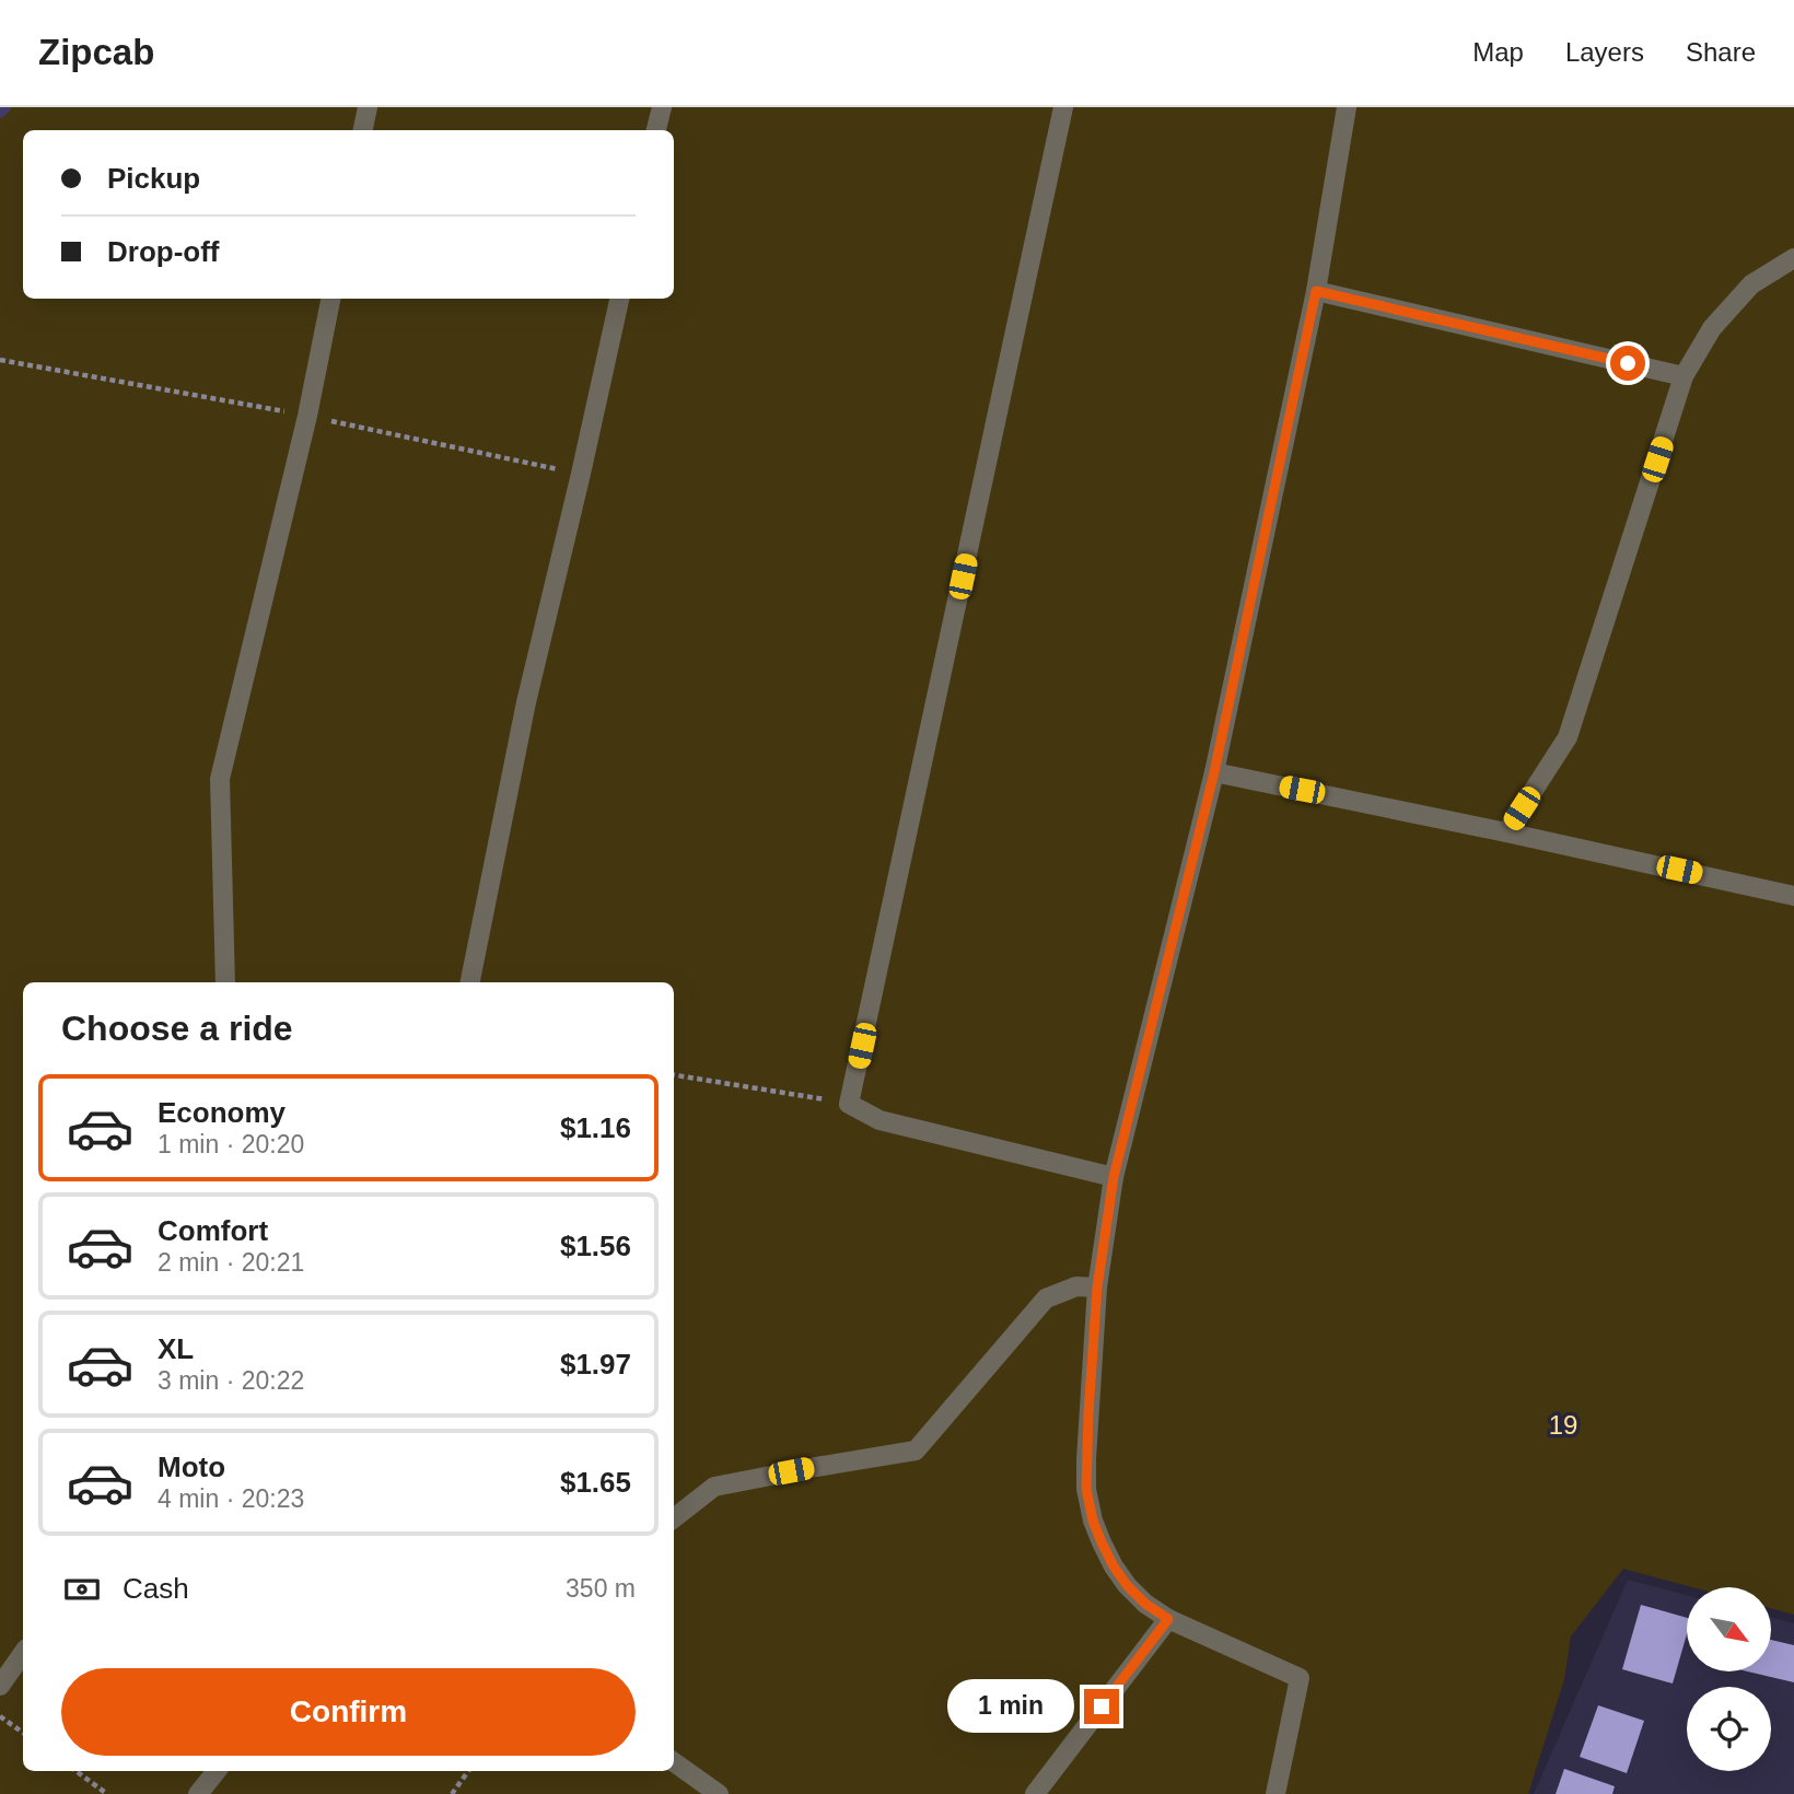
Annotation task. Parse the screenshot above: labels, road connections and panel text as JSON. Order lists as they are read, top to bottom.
{
  "parks": ["19"],
  "north": "bottom right",
  "page": {
    "header": "Zipcab",
    "nav": ["Map", "Layers", "Share"],
    "banner": ["Pickup", "Drop-off"],
    "heading": "Choose a ride",
    "list": [
      {
        "name": "Economy",
        "note": "1 min · 20:20",
        "value": "$1.16"
      },
      {
        "name": "Comfort",
        "note": "2 min · 20:21",
        "value": "$1.56"
      },
      {
        "name": "XL",
        "note": "3 min · 20:22",
        "value": "$1.97"
      },
      {
        "name": "Moto",
        "note": "4 min · 20:23",
        "value": "$1.65"
      }
    ],
    "pay": ["Cash", "350 m"],
    "buttons": "Confirm",
    "bubble": "1 min"
  }
}
